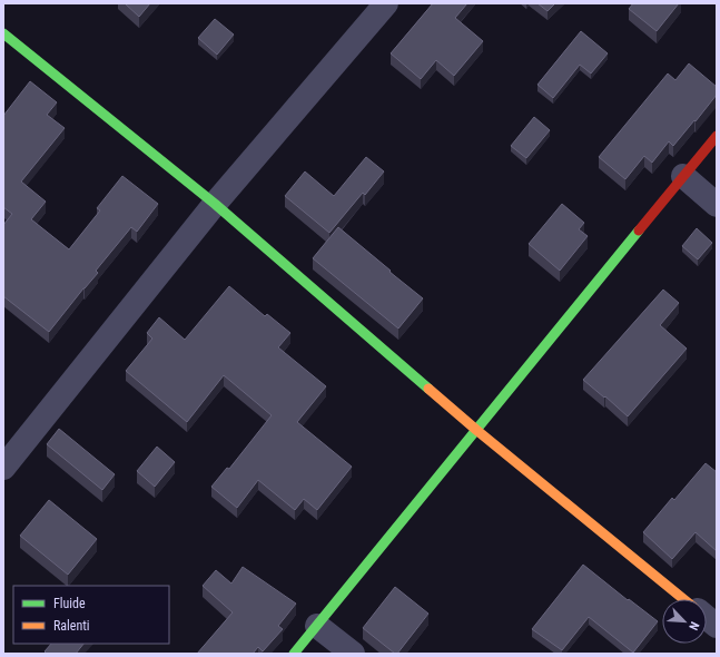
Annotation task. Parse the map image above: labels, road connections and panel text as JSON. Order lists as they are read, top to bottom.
{
  "legend": ["Fluide", "Ralenti"],
  "north": "bottom right"
}
